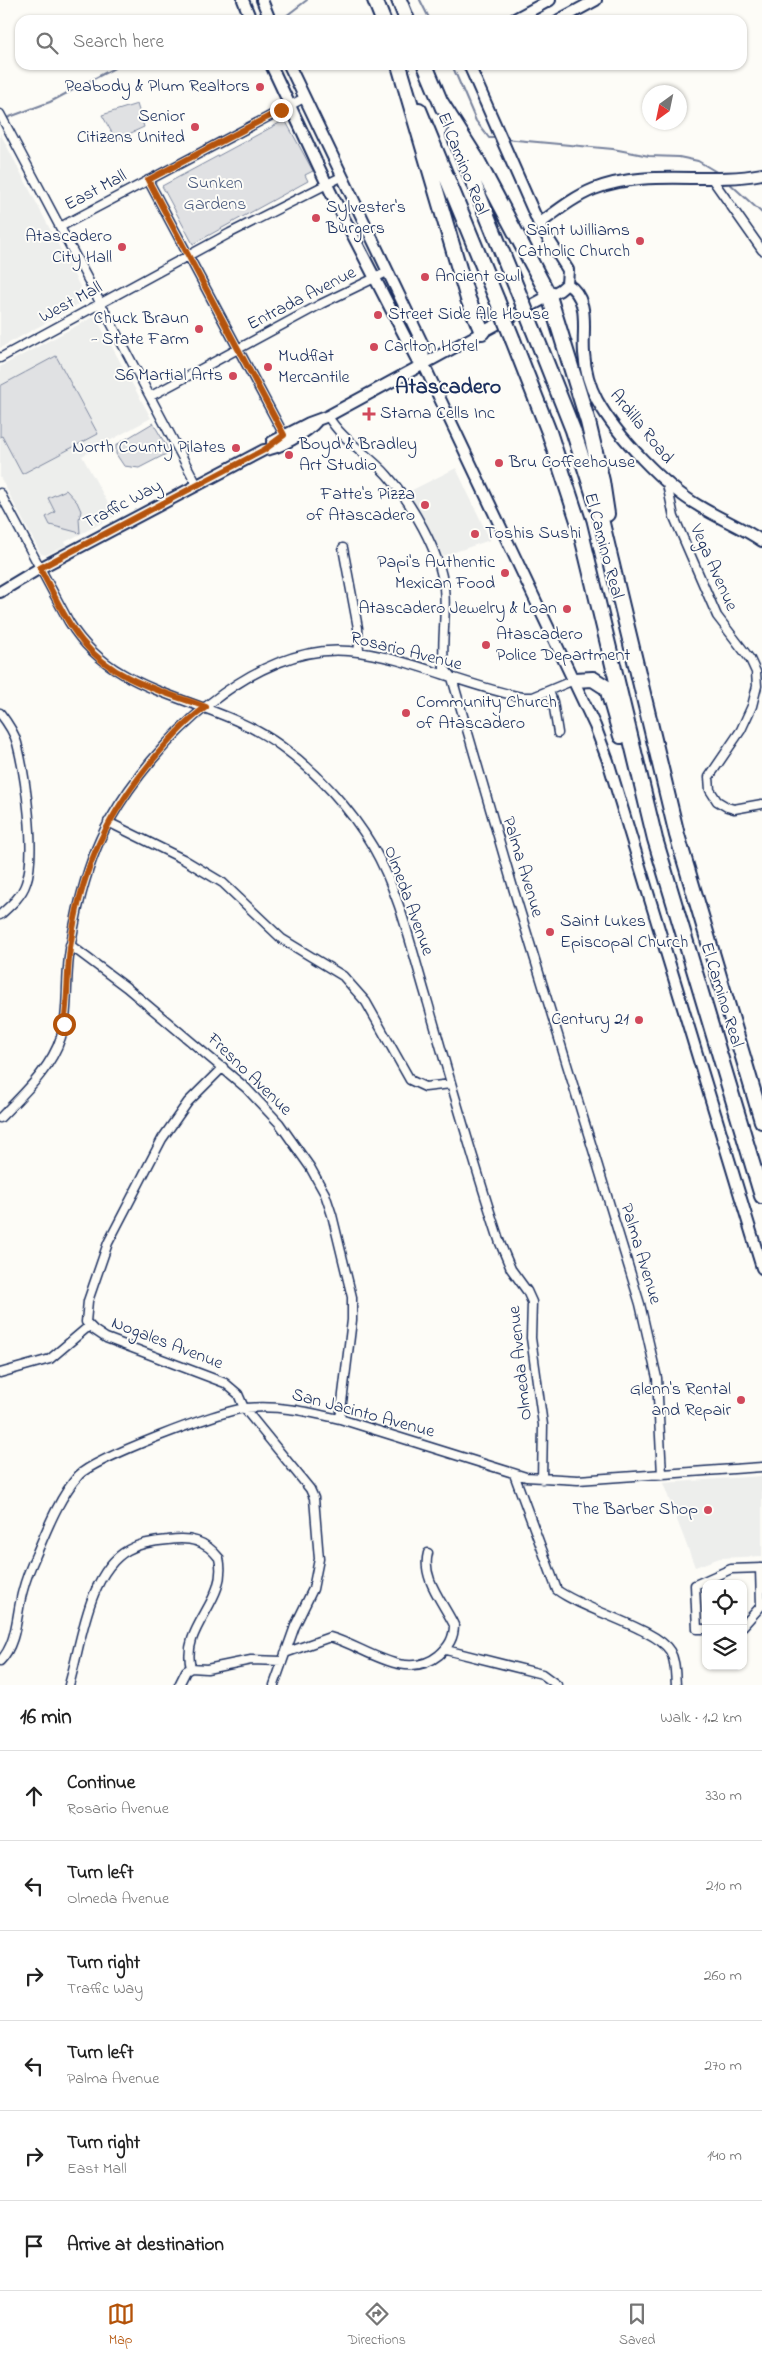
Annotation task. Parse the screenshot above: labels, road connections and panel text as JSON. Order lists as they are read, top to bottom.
{
  "streets": {
    "highway": ["El Camino Real"],
    "main road": ["Ardilla Road", "Traffic Way"],
    "street": [
      "East Mall",
      "Entrada Avenue",
      "West Mall",
      "Vega Avenue",
      "Rosario Avenue",
      "Palma Avenue",
      "Olmeda Avenue",
      "Fresno Avenue",
      "Nogales Avenue",
      "San Jacinto Avenue"
    ]
  },
  "crossings": [
    ["Ardilla Road", "Traffic Way"],
    ["Ardilla Road", "Vega Avenue"],
    ["Traffic Way", "Palma Avenue"],
    ["Traffic Way", "Olmeda Avenue"],
    ["Rosario Avenue", "Palma Avenue"],
    ["Rosario Avenue", "Olmeda Avenue"],
    ["Rosario Avenue", "Fresno Avenue"],
    ["Palma Avenue", "San Jacinto Avenue"],
    ["Olmeda Avenue", "San Jacinto Avenue"],
    ["Fresno Avenue", "Nogales Avenue"],
    ["Fresno Avenue", "San Jacinto Avenue"],
    ["Nogales Avenue", "San Jacinto Avenue"]
  ],
  "districts": ["Atascadero"],
  "parks": ["Sunken Gardens"],
  "places": {
    "other": [
      "Peabody & Plum Realtors",
      "Senior Citizens United",
      "Sylvester's Burgers",
      "Saint Williams Catholic Church",
      "Atascadero City Hall",
      "Ancient Owl",
      "Street Side Ale House",
      "Chuck Braun - State Farm",
      "Carlton Hotel",
      "Mudflat Mercantile",
      "S6 Martial Arts",
      "North County Pilates",
      "Boyd & Bradley Art Studio",
      "Bru Coffeehouse",
      "Fatte's Pizza of Atascadero",
      "Toshis Sushi",
      "Papi's Authentic Mexican Food",
      "Atascadero Jewelry & Loan",
      "Atascadero Police Department",
      "Community Church of Atascadero",
      "Saint Lukes Episcopal Church",
      "Century 21",
      "Glenn's Rental and Repair",
      "The Barber Shop"
    ],
    "health": ["Starna Cells Inc"]
  },
  "north": "bottom left",
  "page": {
    "search": "Search here",
    "heading": ["16 min", "Walk · 1.2 km"],
    "list": [
      ["Continue", "Rosario Avenue", "330 m"],
      ["Turn left", "Olmeda Avenue", "210 m"],
      ["Turn right", "Traffic Way", "260 m"],
      ["Turn left", "Palma Avenue", "270 m"],
      ["Turn right", "East Mall", "140 m"],
      "Arrive at destination"
    ],
    "nav": ["Map", "Directions", "Saved"]
  }
}
